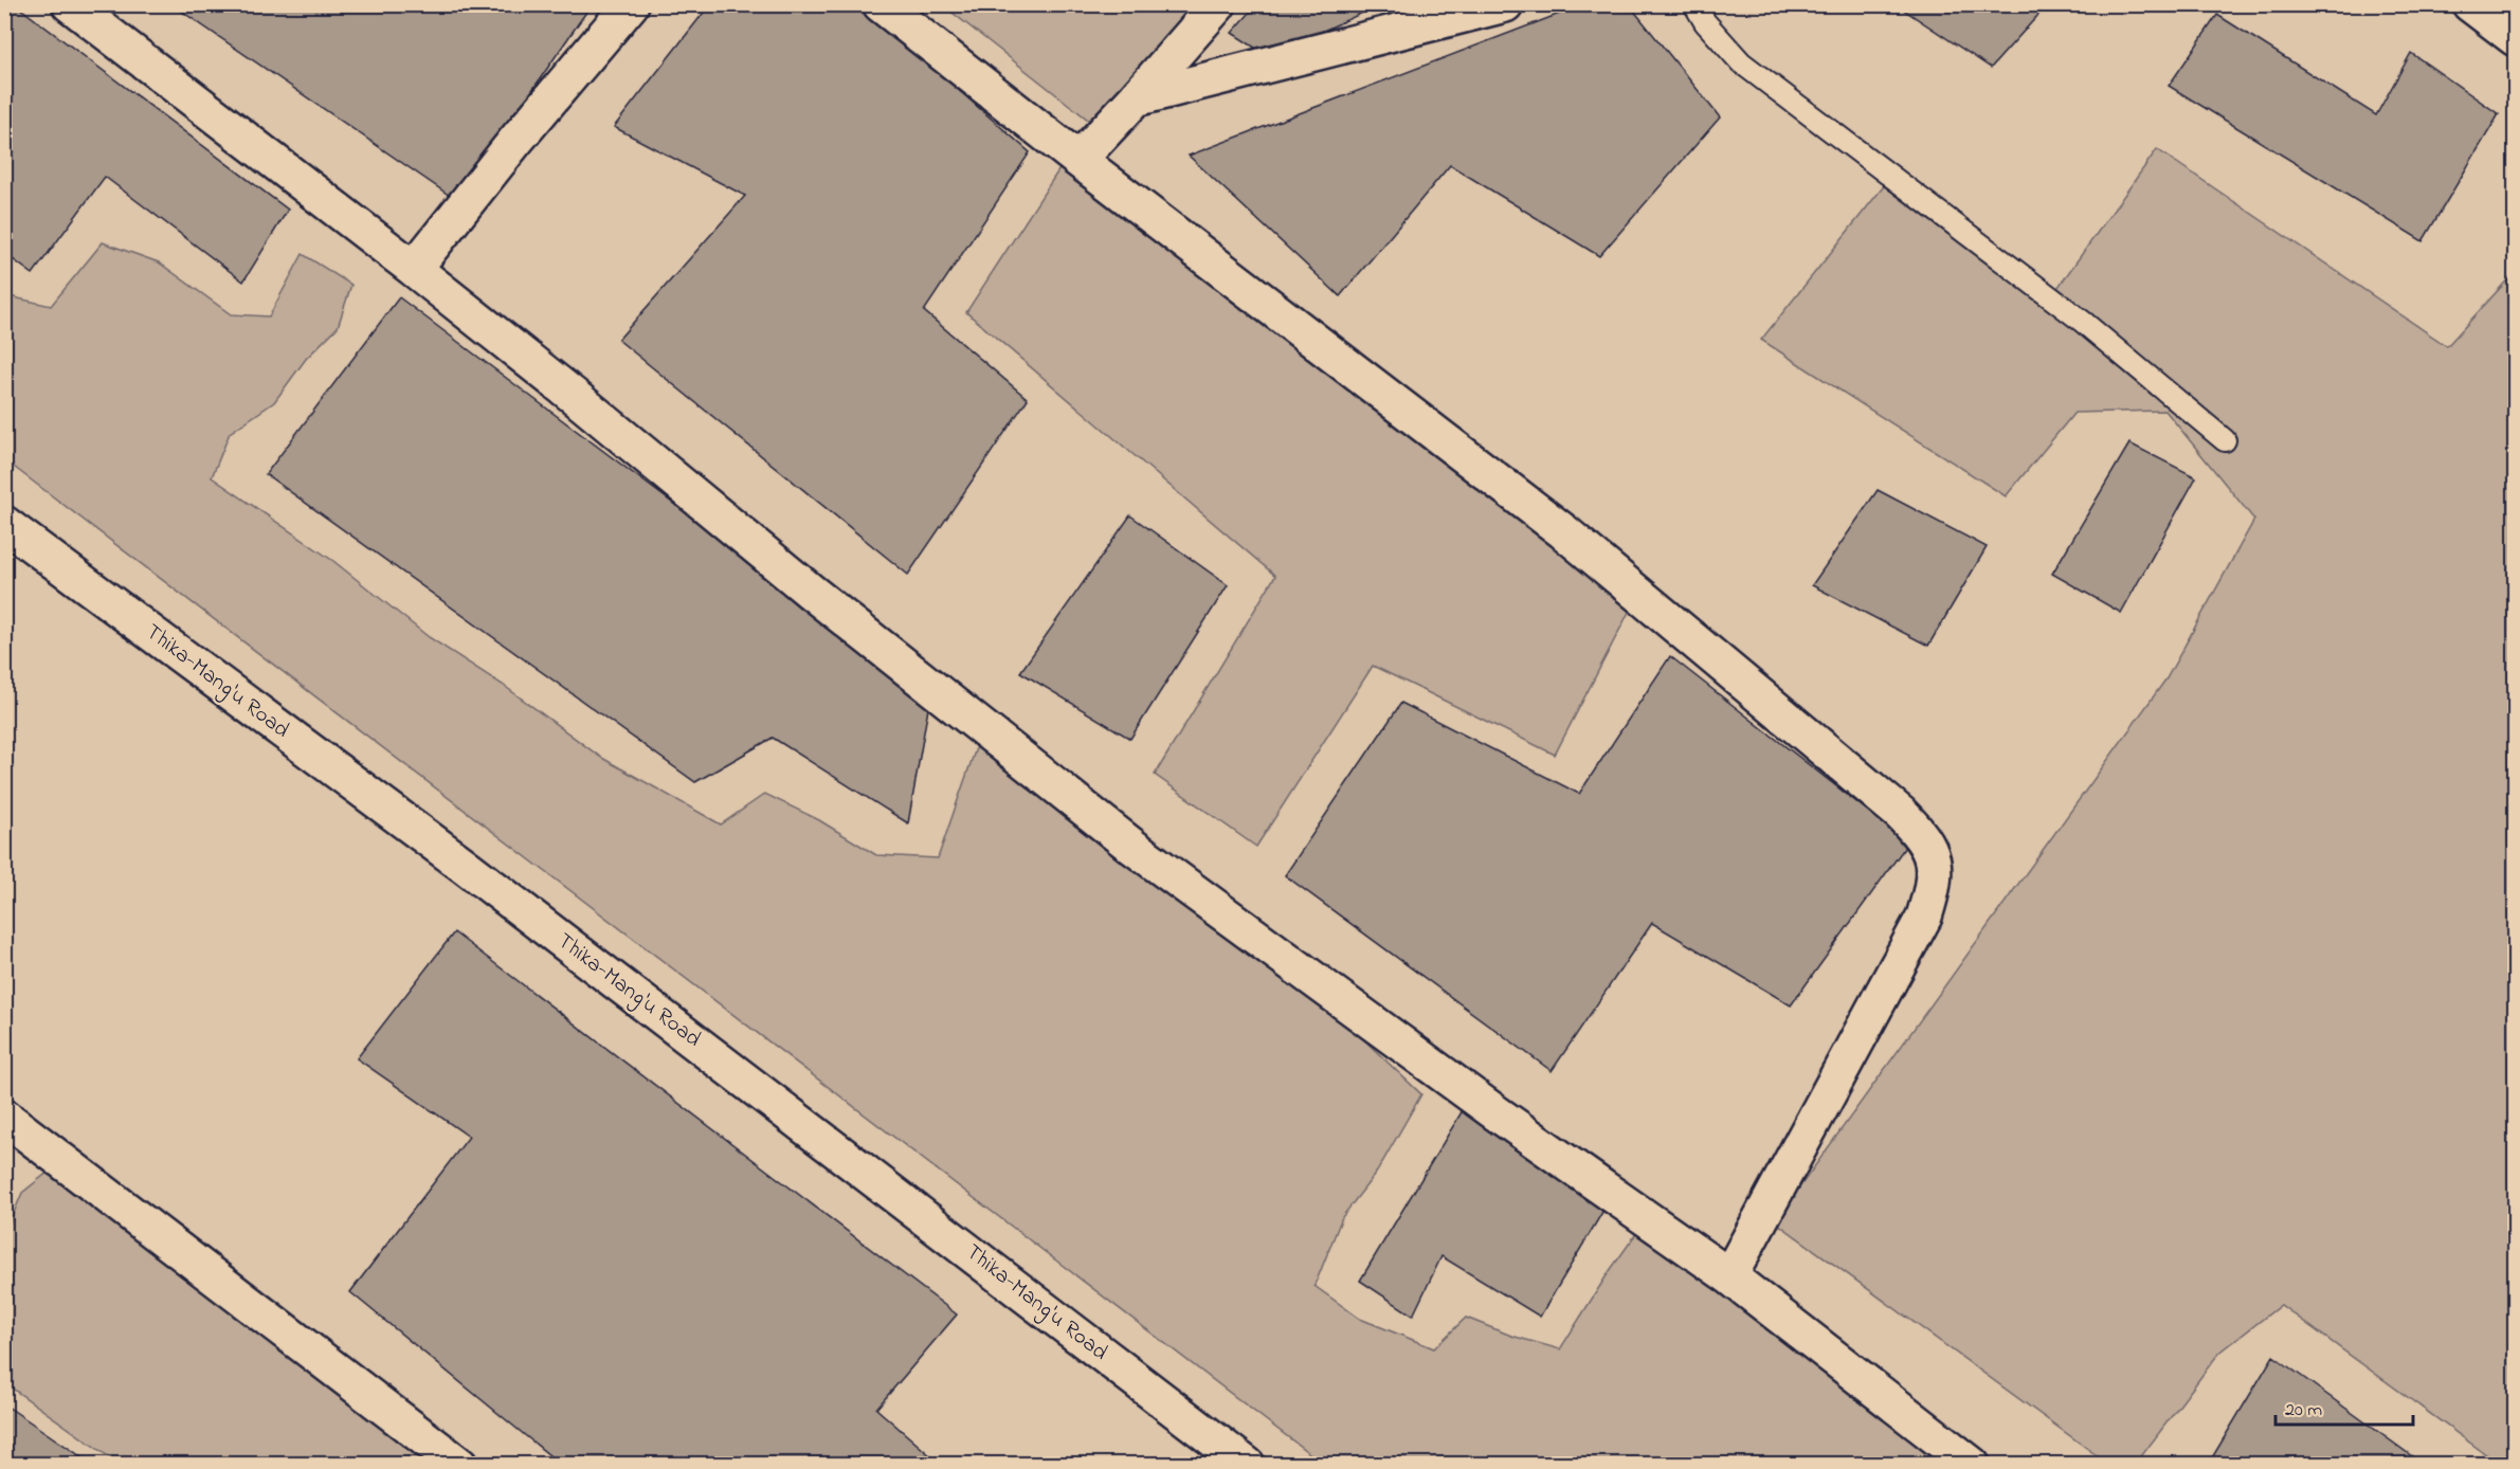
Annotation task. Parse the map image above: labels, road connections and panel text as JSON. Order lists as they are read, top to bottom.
{
  "streets": {
    "main road": ["Thika-Mang'u Road"]
  },
  "scale_bar": "20 m"
}
